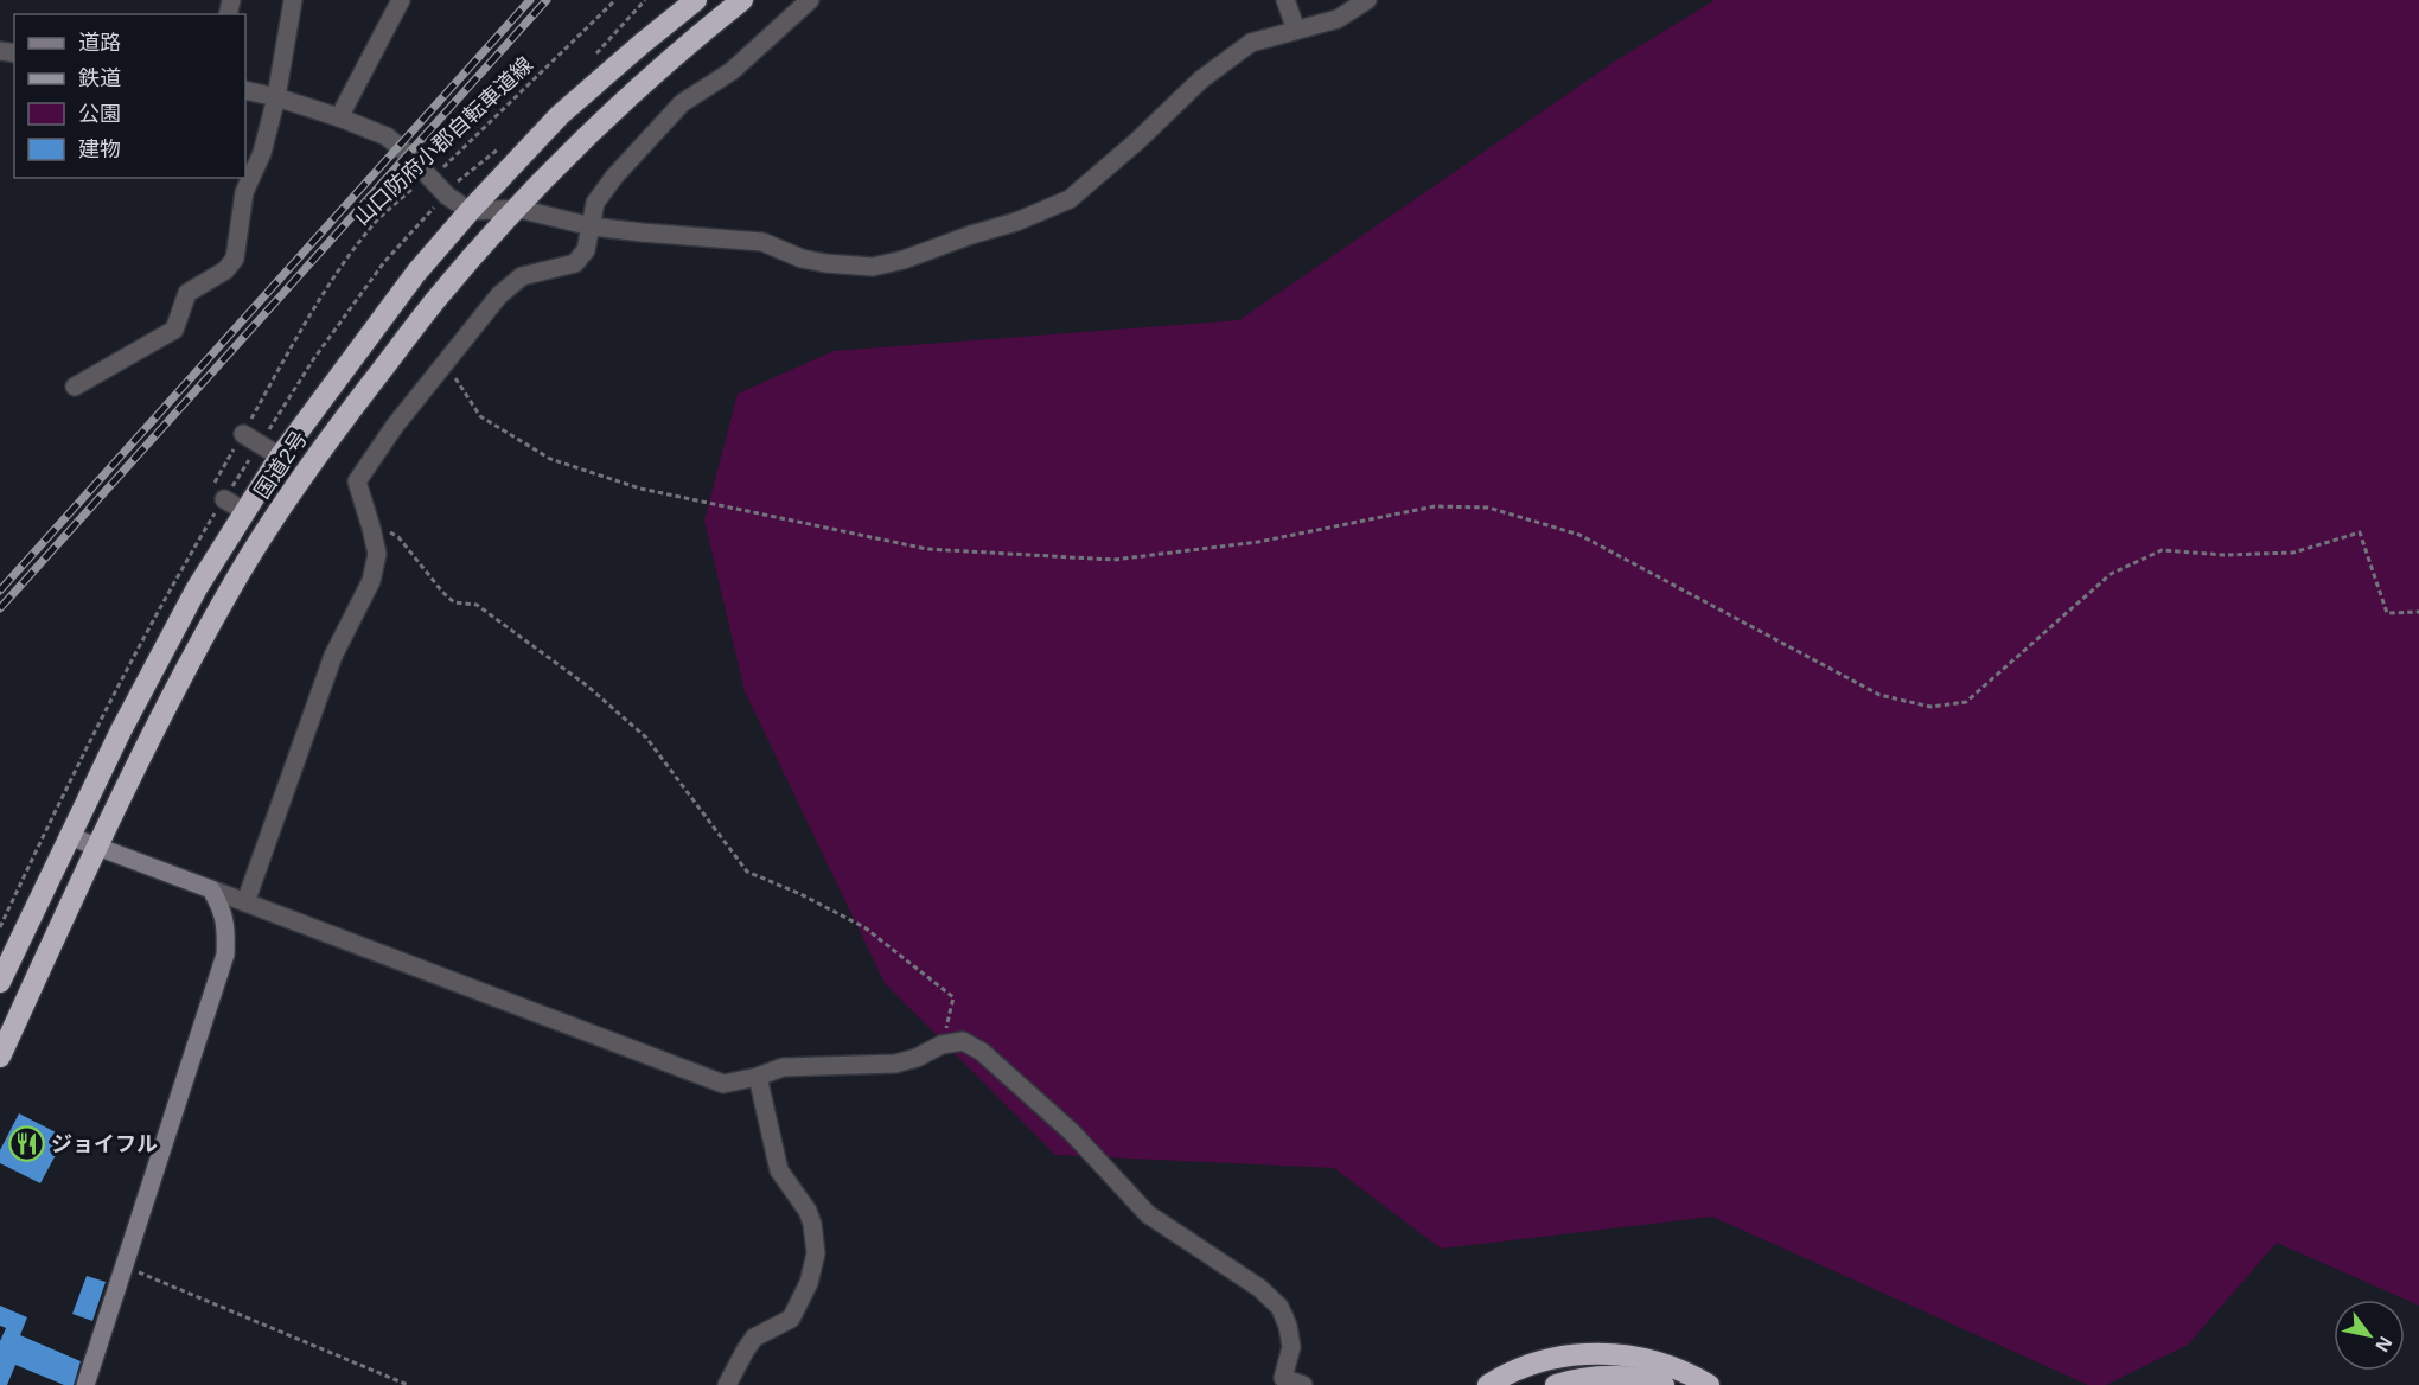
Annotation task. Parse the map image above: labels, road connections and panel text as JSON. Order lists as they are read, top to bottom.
{
  "streets": {
    "highway": ["国道2号"],
    "path": ["山口防府小郡自転車道線"]
  },
  "places": {
    "restaurant": ["ジョイフル"]
  },
  "legend": [
    "道路",
    "鉄道",
    "公園",
    "建物"
  ],
  "north": "bottom right"
}
